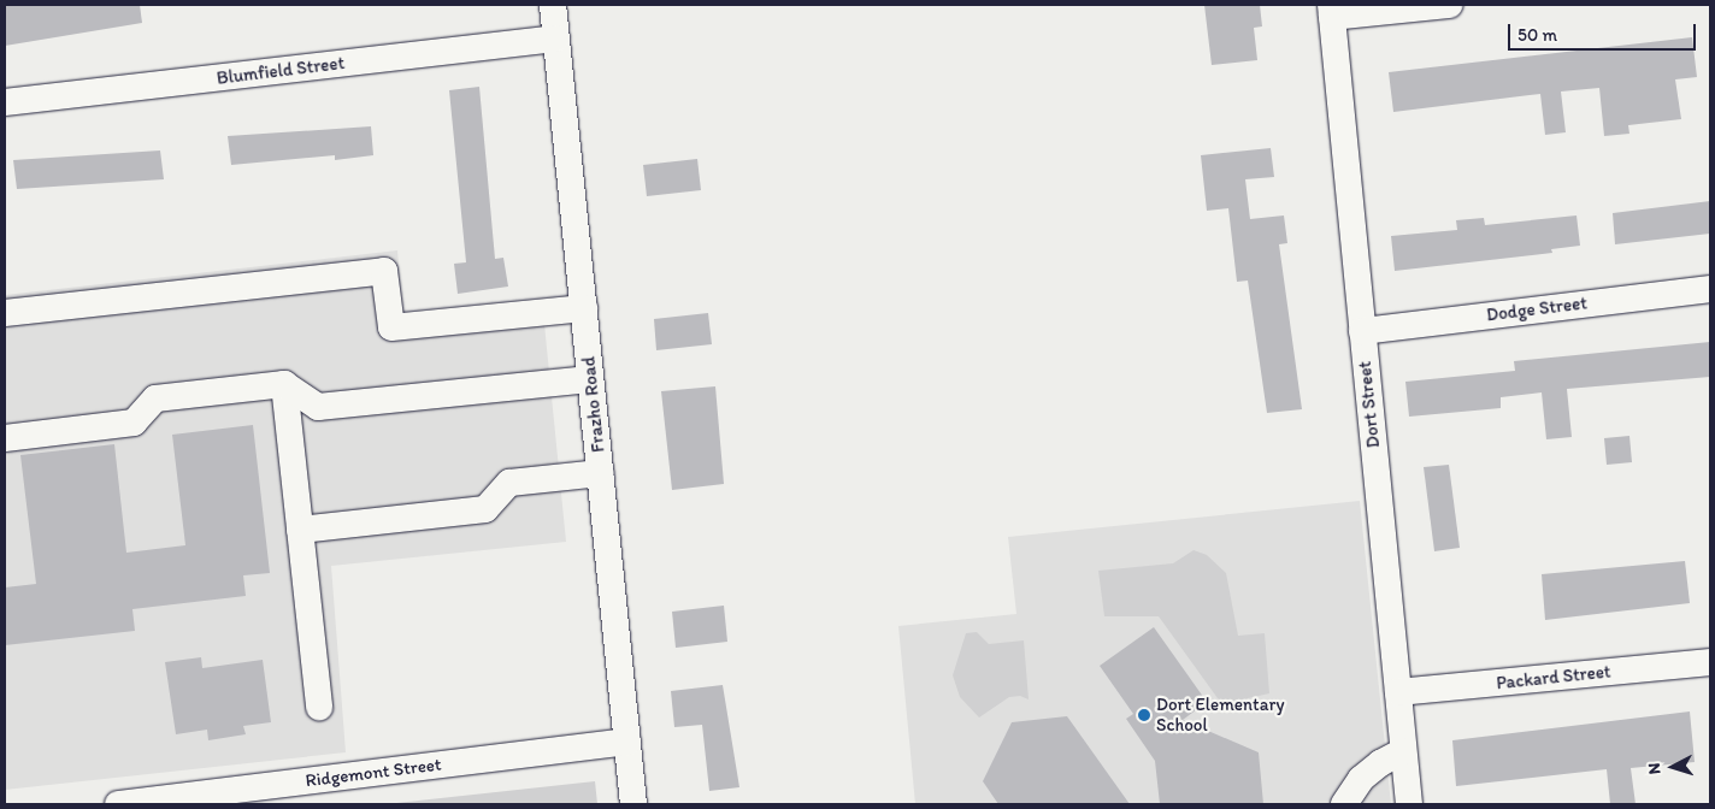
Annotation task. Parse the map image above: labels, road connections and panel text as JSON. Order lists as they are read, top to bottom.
{
  "streets": {
    "street": [
      "Blumfield Street",
      "Dodge Street",
      "Frazho Road",
      "Dort Street",
      "Packard Street",
      "Ridgemont Street"
    ]
  },
  "crossings": [
    ["Blumfield Street", "Frazho Road"],
    ["Dodge Street", "Dort Street"],
    ["Frazho Road", "Ridgemont Street"],
    ["Dort Street", "Packard Street"]
  ],
  "places": ["Dort Elementary School"],
  "scale_bar": "50 m",
  "north": "left"
}
